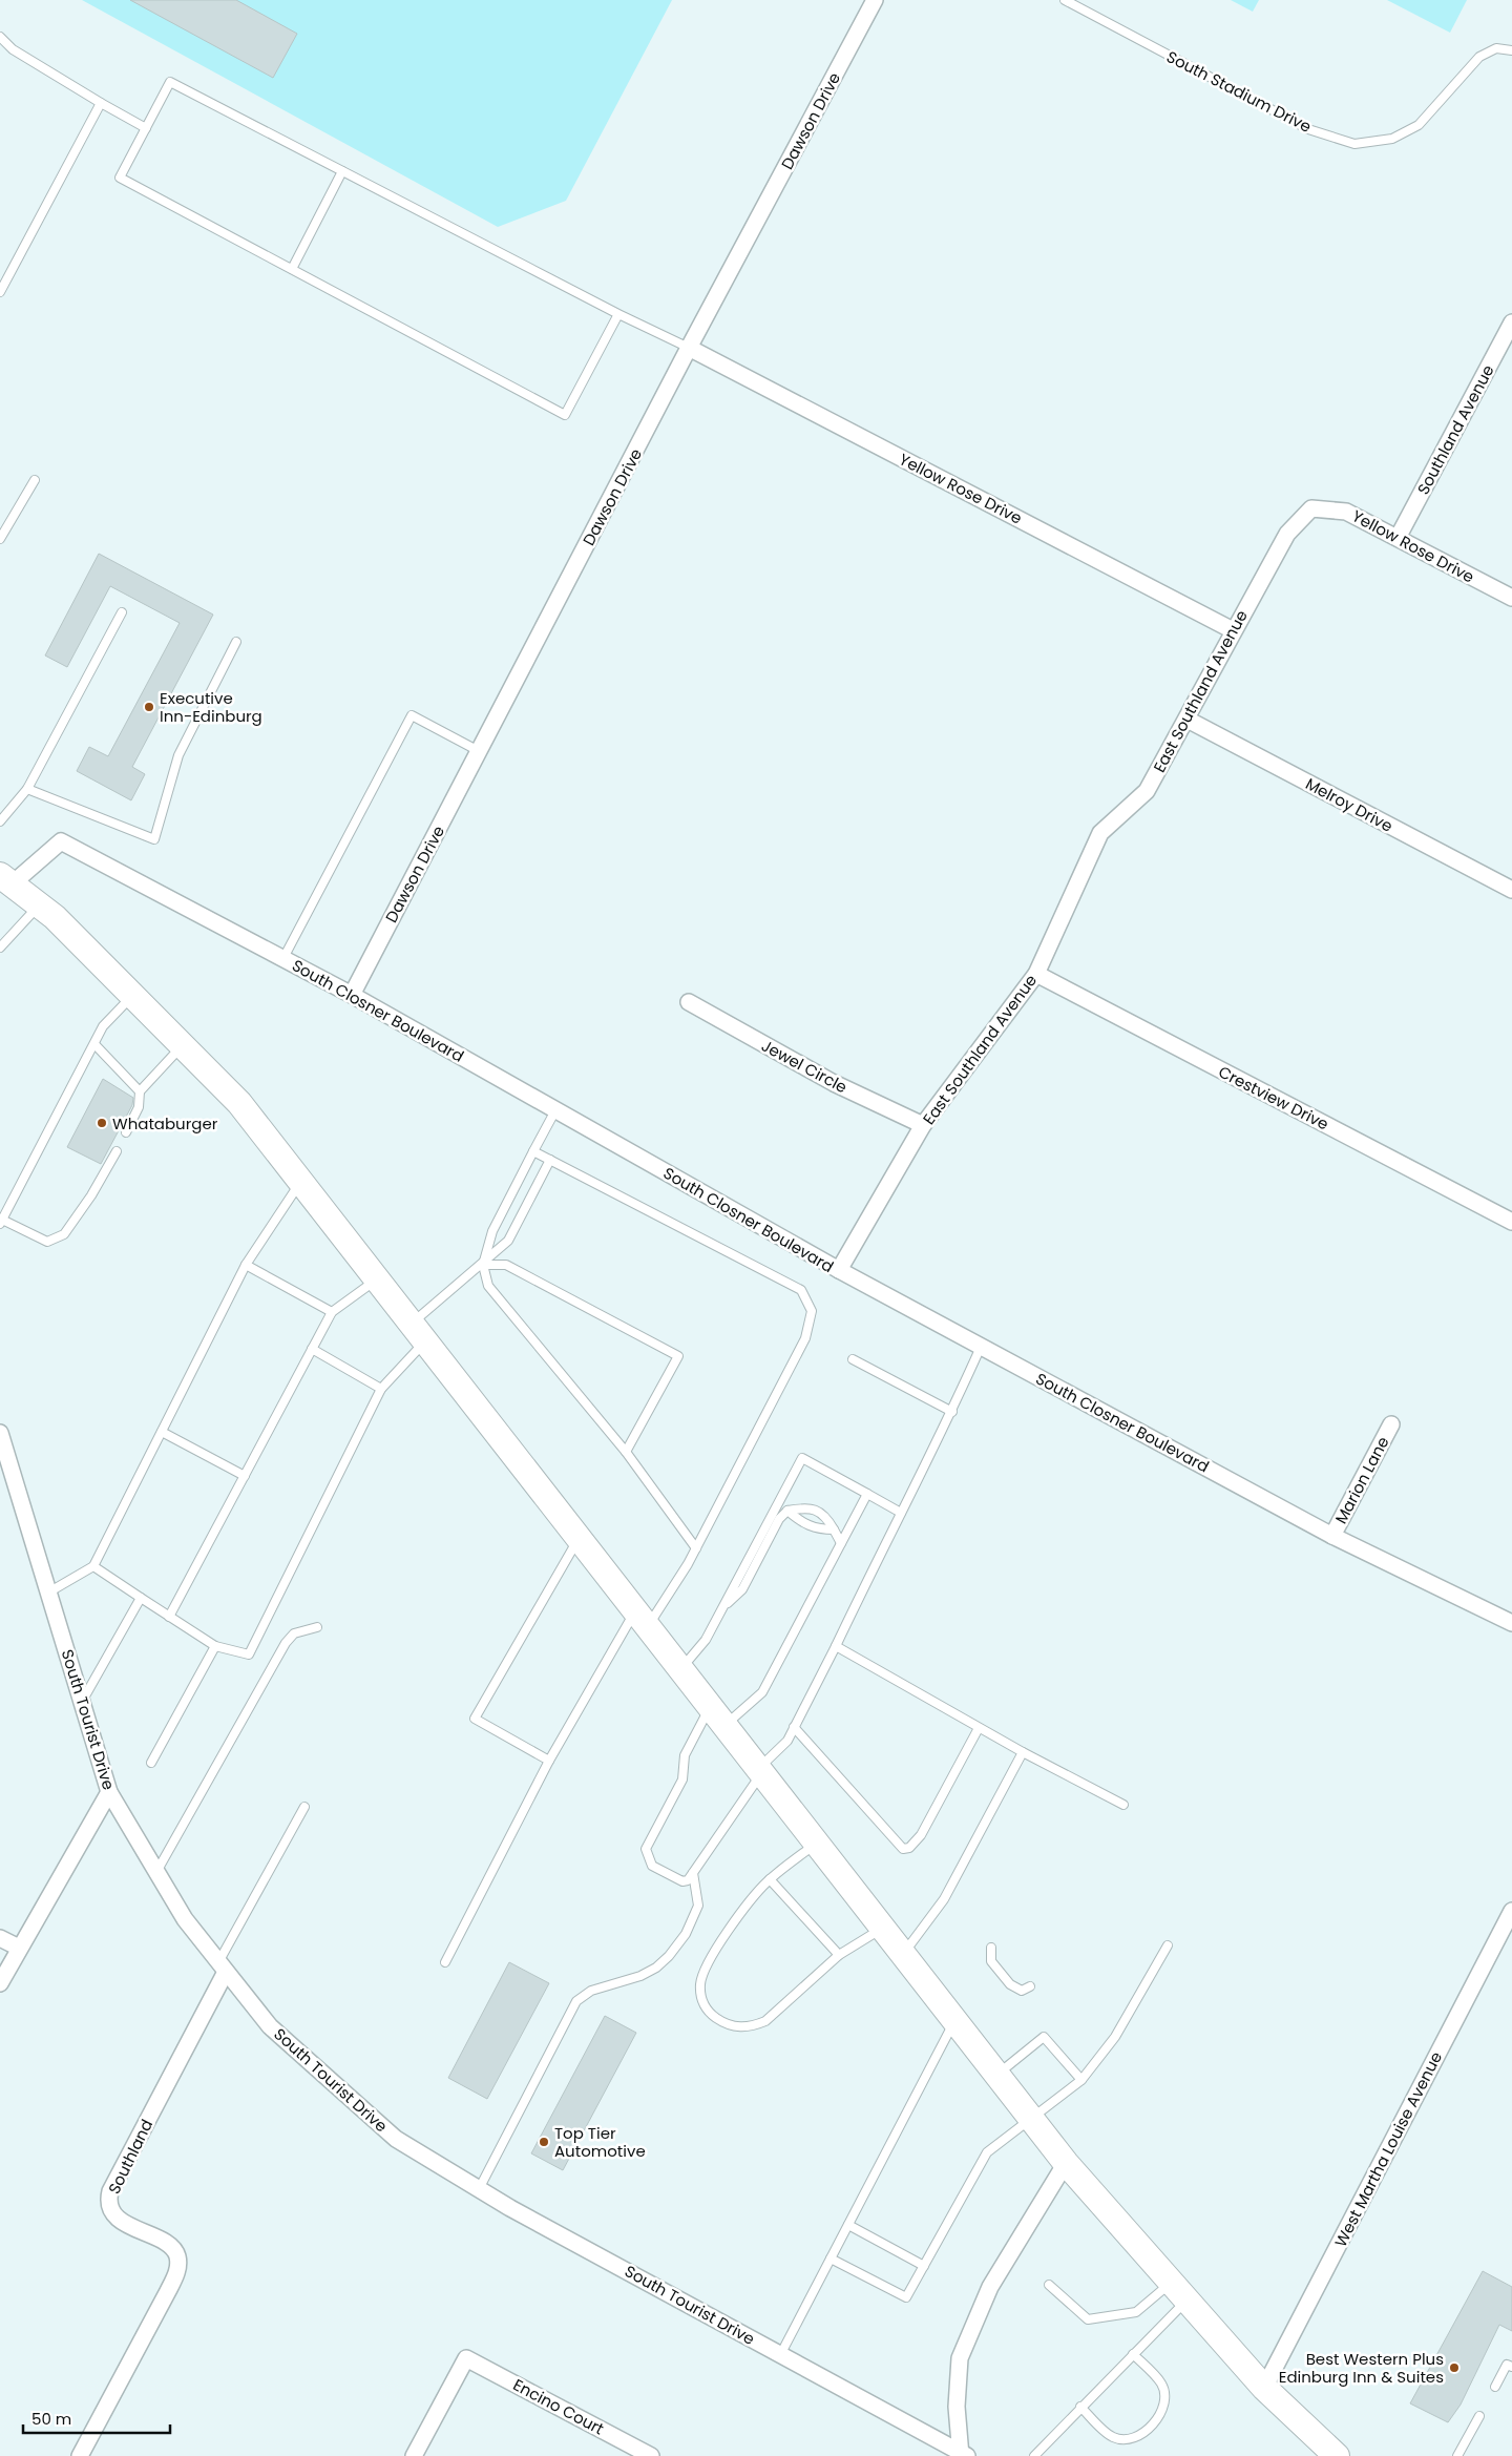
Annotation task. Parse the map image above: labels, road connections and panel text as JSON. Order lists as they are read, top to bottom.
{
  "streets": {
    "street": [
      "Dawson Drive",
      "Southland Avenue",
      "Yellow Rose Drive",
      "East Southland Avenue",
      "Melroy Drive",
      "South Closner Boulevard",
      "Jewel Circle",
      "Crestview Drive",
      "Marion Lane",
      "South Tourist Drive",
      "West Martha Louise Avenue",
      "Southland",
      "Encino Court"
    ],
    "lane": ["South Stadium Drive"]
  },
  "crossings": [
    ["Dawson Drive", "Yellow Rose Drive"],
    ["Dawson Drive", "South Closner Boulevard"],
    ["Southland Avenue", "Yellow Rose Drive"],
    ["Yellow Rose Drive", "East Southland Avenue"],
    ["East Southland Avenue", "Melroy Drive"],
    ["East Southland Avenue", "South Closner Boulevard"],
    ["East Southland Avenue", "Jewel Circle"],
    ["East Southland Avenue", "Crestview Drive"],
    ["South Closner Boulevard", "Marion Lane"],
    ["South Tourist Drive", "Southland"]
  ],
  "places": [
    "Executive Inn-Edinburg",
    "Whataburger",
    "Top Tier Automotive",
    "Best Western Plus Edinburg Inn & Suites"
  ],
  "scale_bar": "50 m"
}
